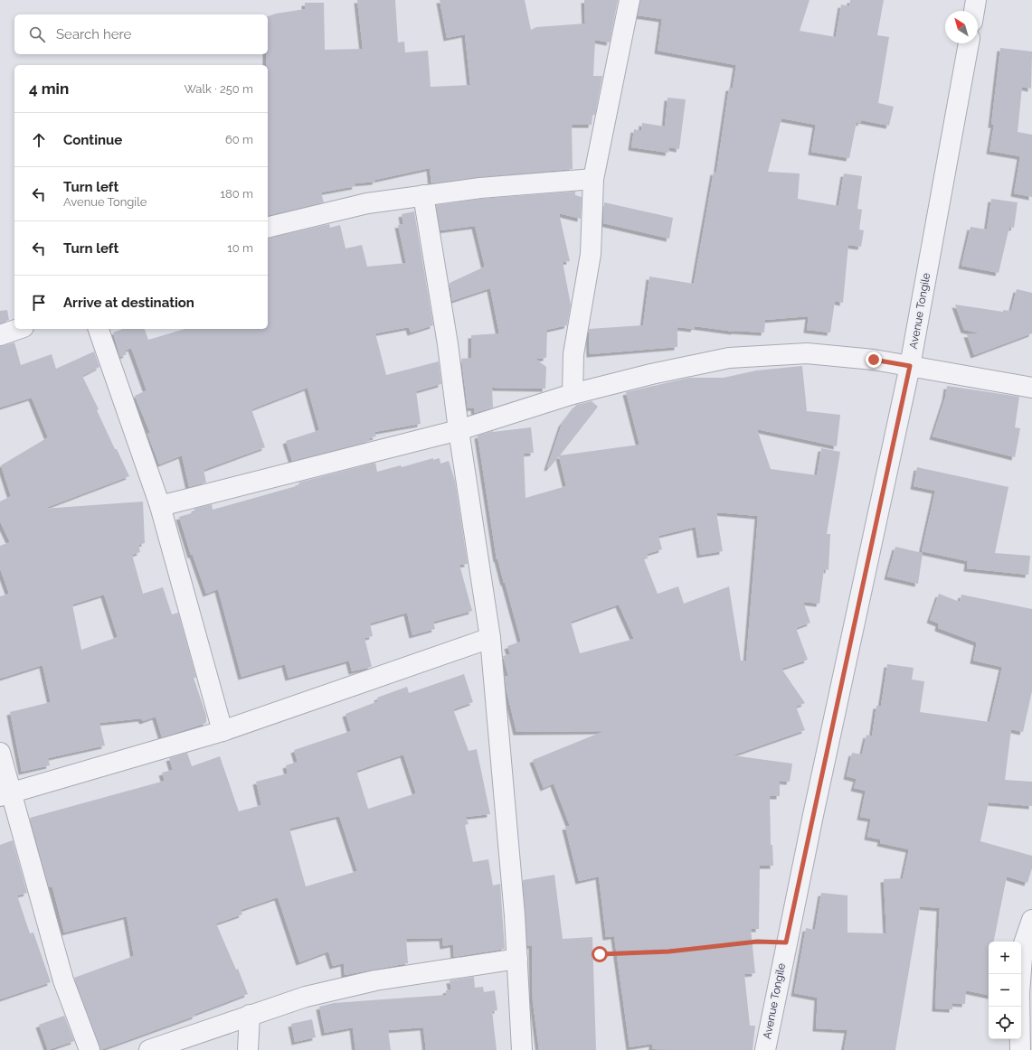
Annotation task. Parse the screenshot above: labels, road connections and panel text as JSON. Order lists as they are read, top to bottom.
{
  "streets": {
    "street": ["Avenue Tongile"]
  },
  "north": "top left",
  "page": {
    "search": "Search here",
    "heading": ["4 min", "Walk · 250 m"],
    "list": [
      ["Continue", "60 m"],
      ["Turn left", "Avenue Tongile", "180 m"],
      ["Turn left", "10 m"],
      "Arrive at destination"
    ],
    "map_buttons": ["+", "−"]
  }
}
